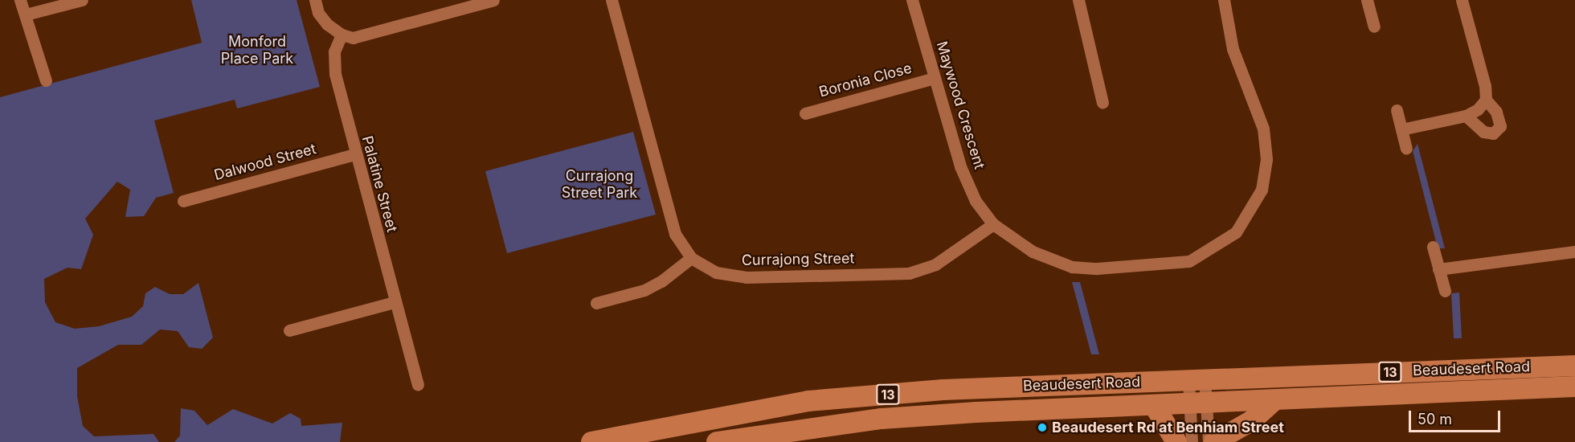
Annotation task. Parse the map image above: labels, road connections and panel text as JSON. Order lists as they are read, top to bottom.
{
  "streets": {
    "highway": ["Beaudesert Road", "13"],
    "street": [
      "Boronia Close",
      "Maywood Crescent",
      "Dalwood Street",
      "Palatine Street",
      "Currajong Street"
    ]
  },
  "crossings": [
    ["Boronia Close", "Maywood Crescent"],
    ["Maywood Crescent", "Currajong Street"],
    ["Dalwood Street", "Palatine Street"]
  ],
  "parks": ["Monford Place Park", "Currajong Street Park"],
  "places": ["Beaudesert Rd at Benhiam Street"],
  "scale_bar": "50 m"
}
